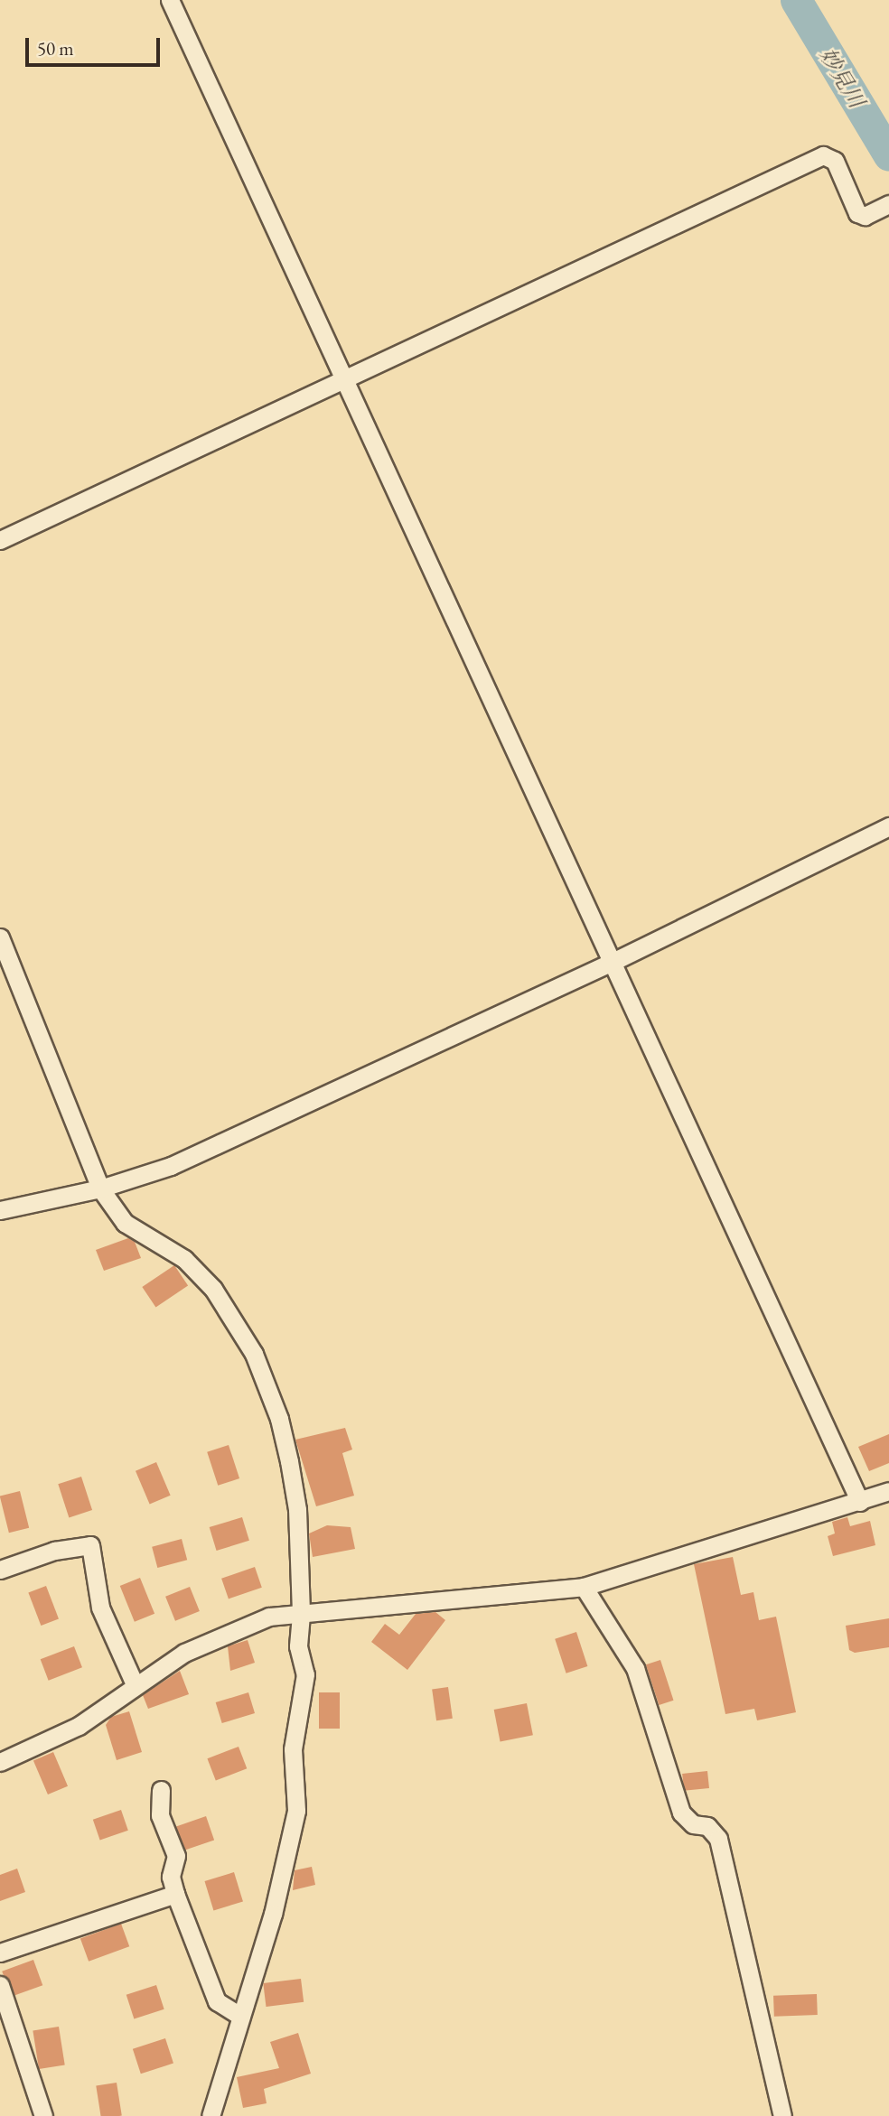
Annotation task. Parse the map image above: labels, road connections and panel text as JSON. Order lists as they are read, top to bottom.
{
  "water": ["妙見川"],
  "scale_bar": "50 m"
}
